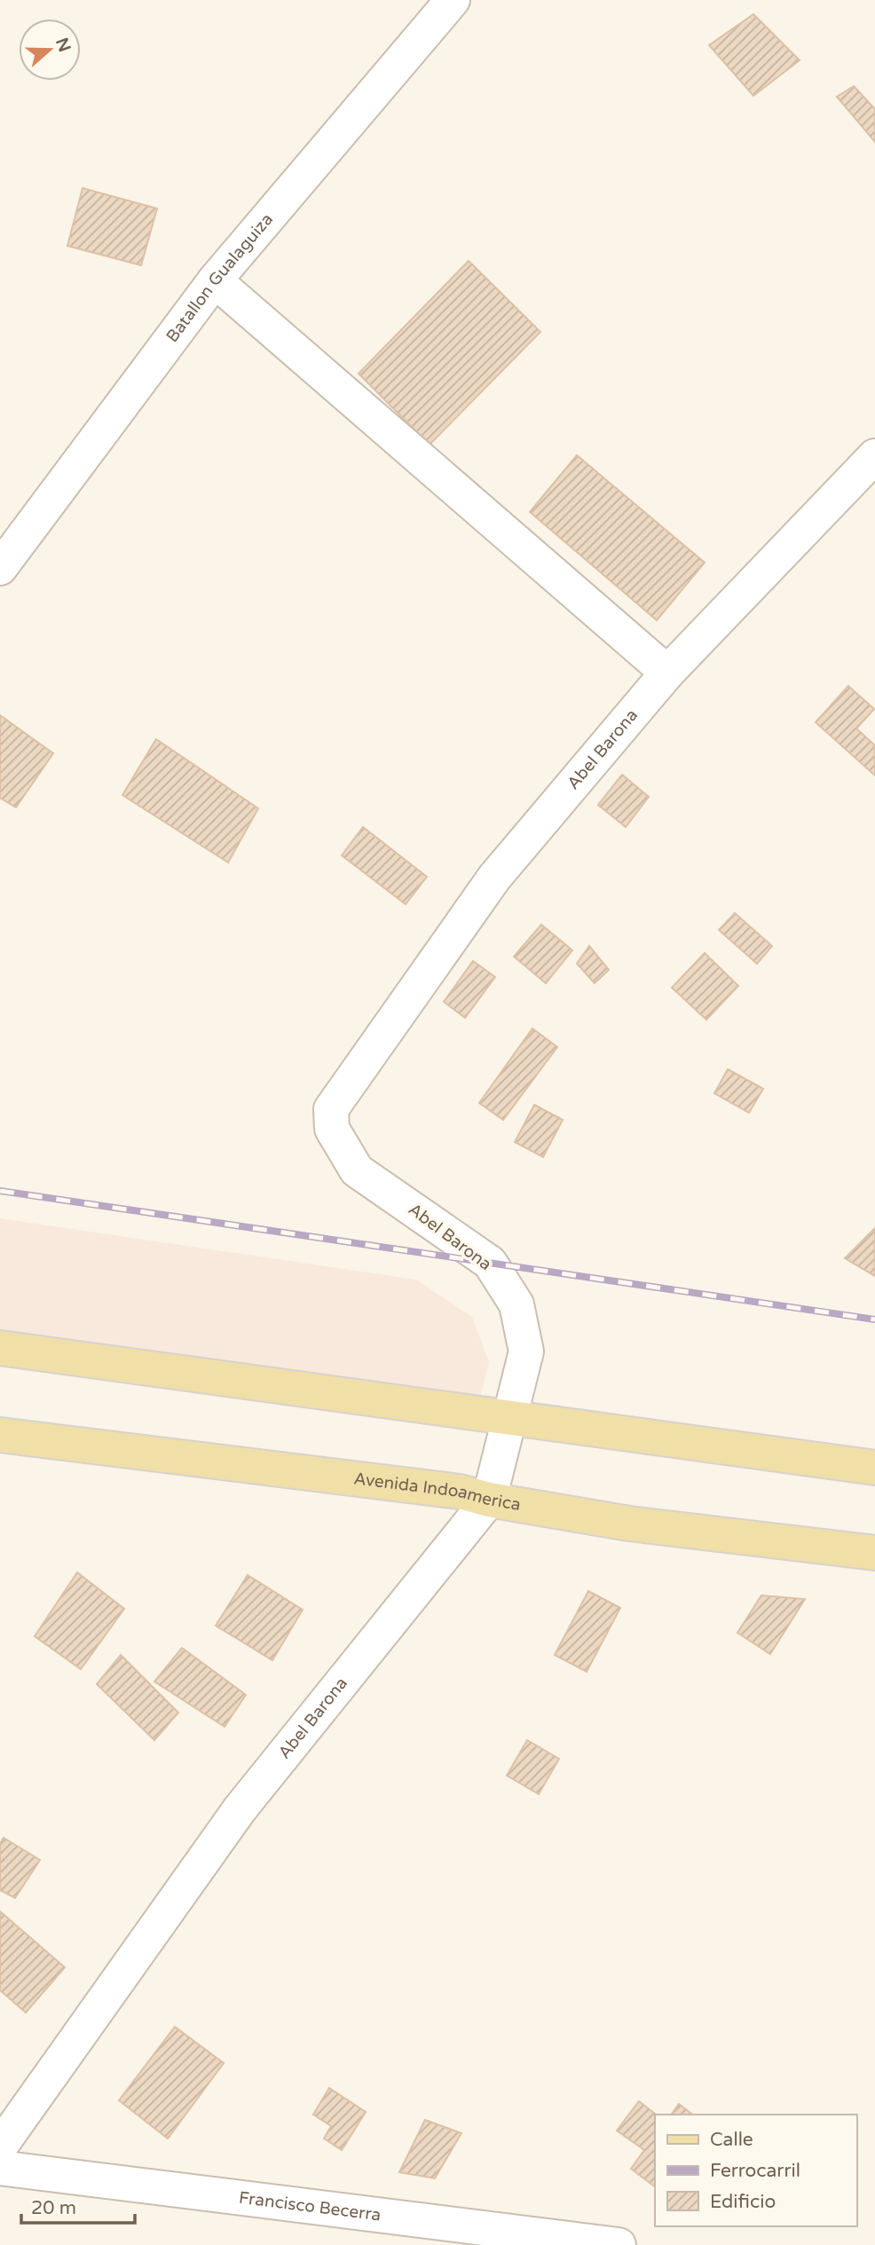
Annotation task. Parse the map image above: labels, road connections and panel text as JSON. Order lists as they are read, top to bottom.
{
  "streets": {
    "main road": ["Avenida Indoamerica"],
    "street": ["Batallon Gualaguiza", "Abel Barona", "Francisco Becerra"]
  },
  "crossings": [
    ["Abel Barona", "Avenida Indoamerica"]
  ],
  "legend": ["Calle", "Ferrocarril", "Edificio"],
  "scale_bar": "20 m",
  "north": "right"
}
